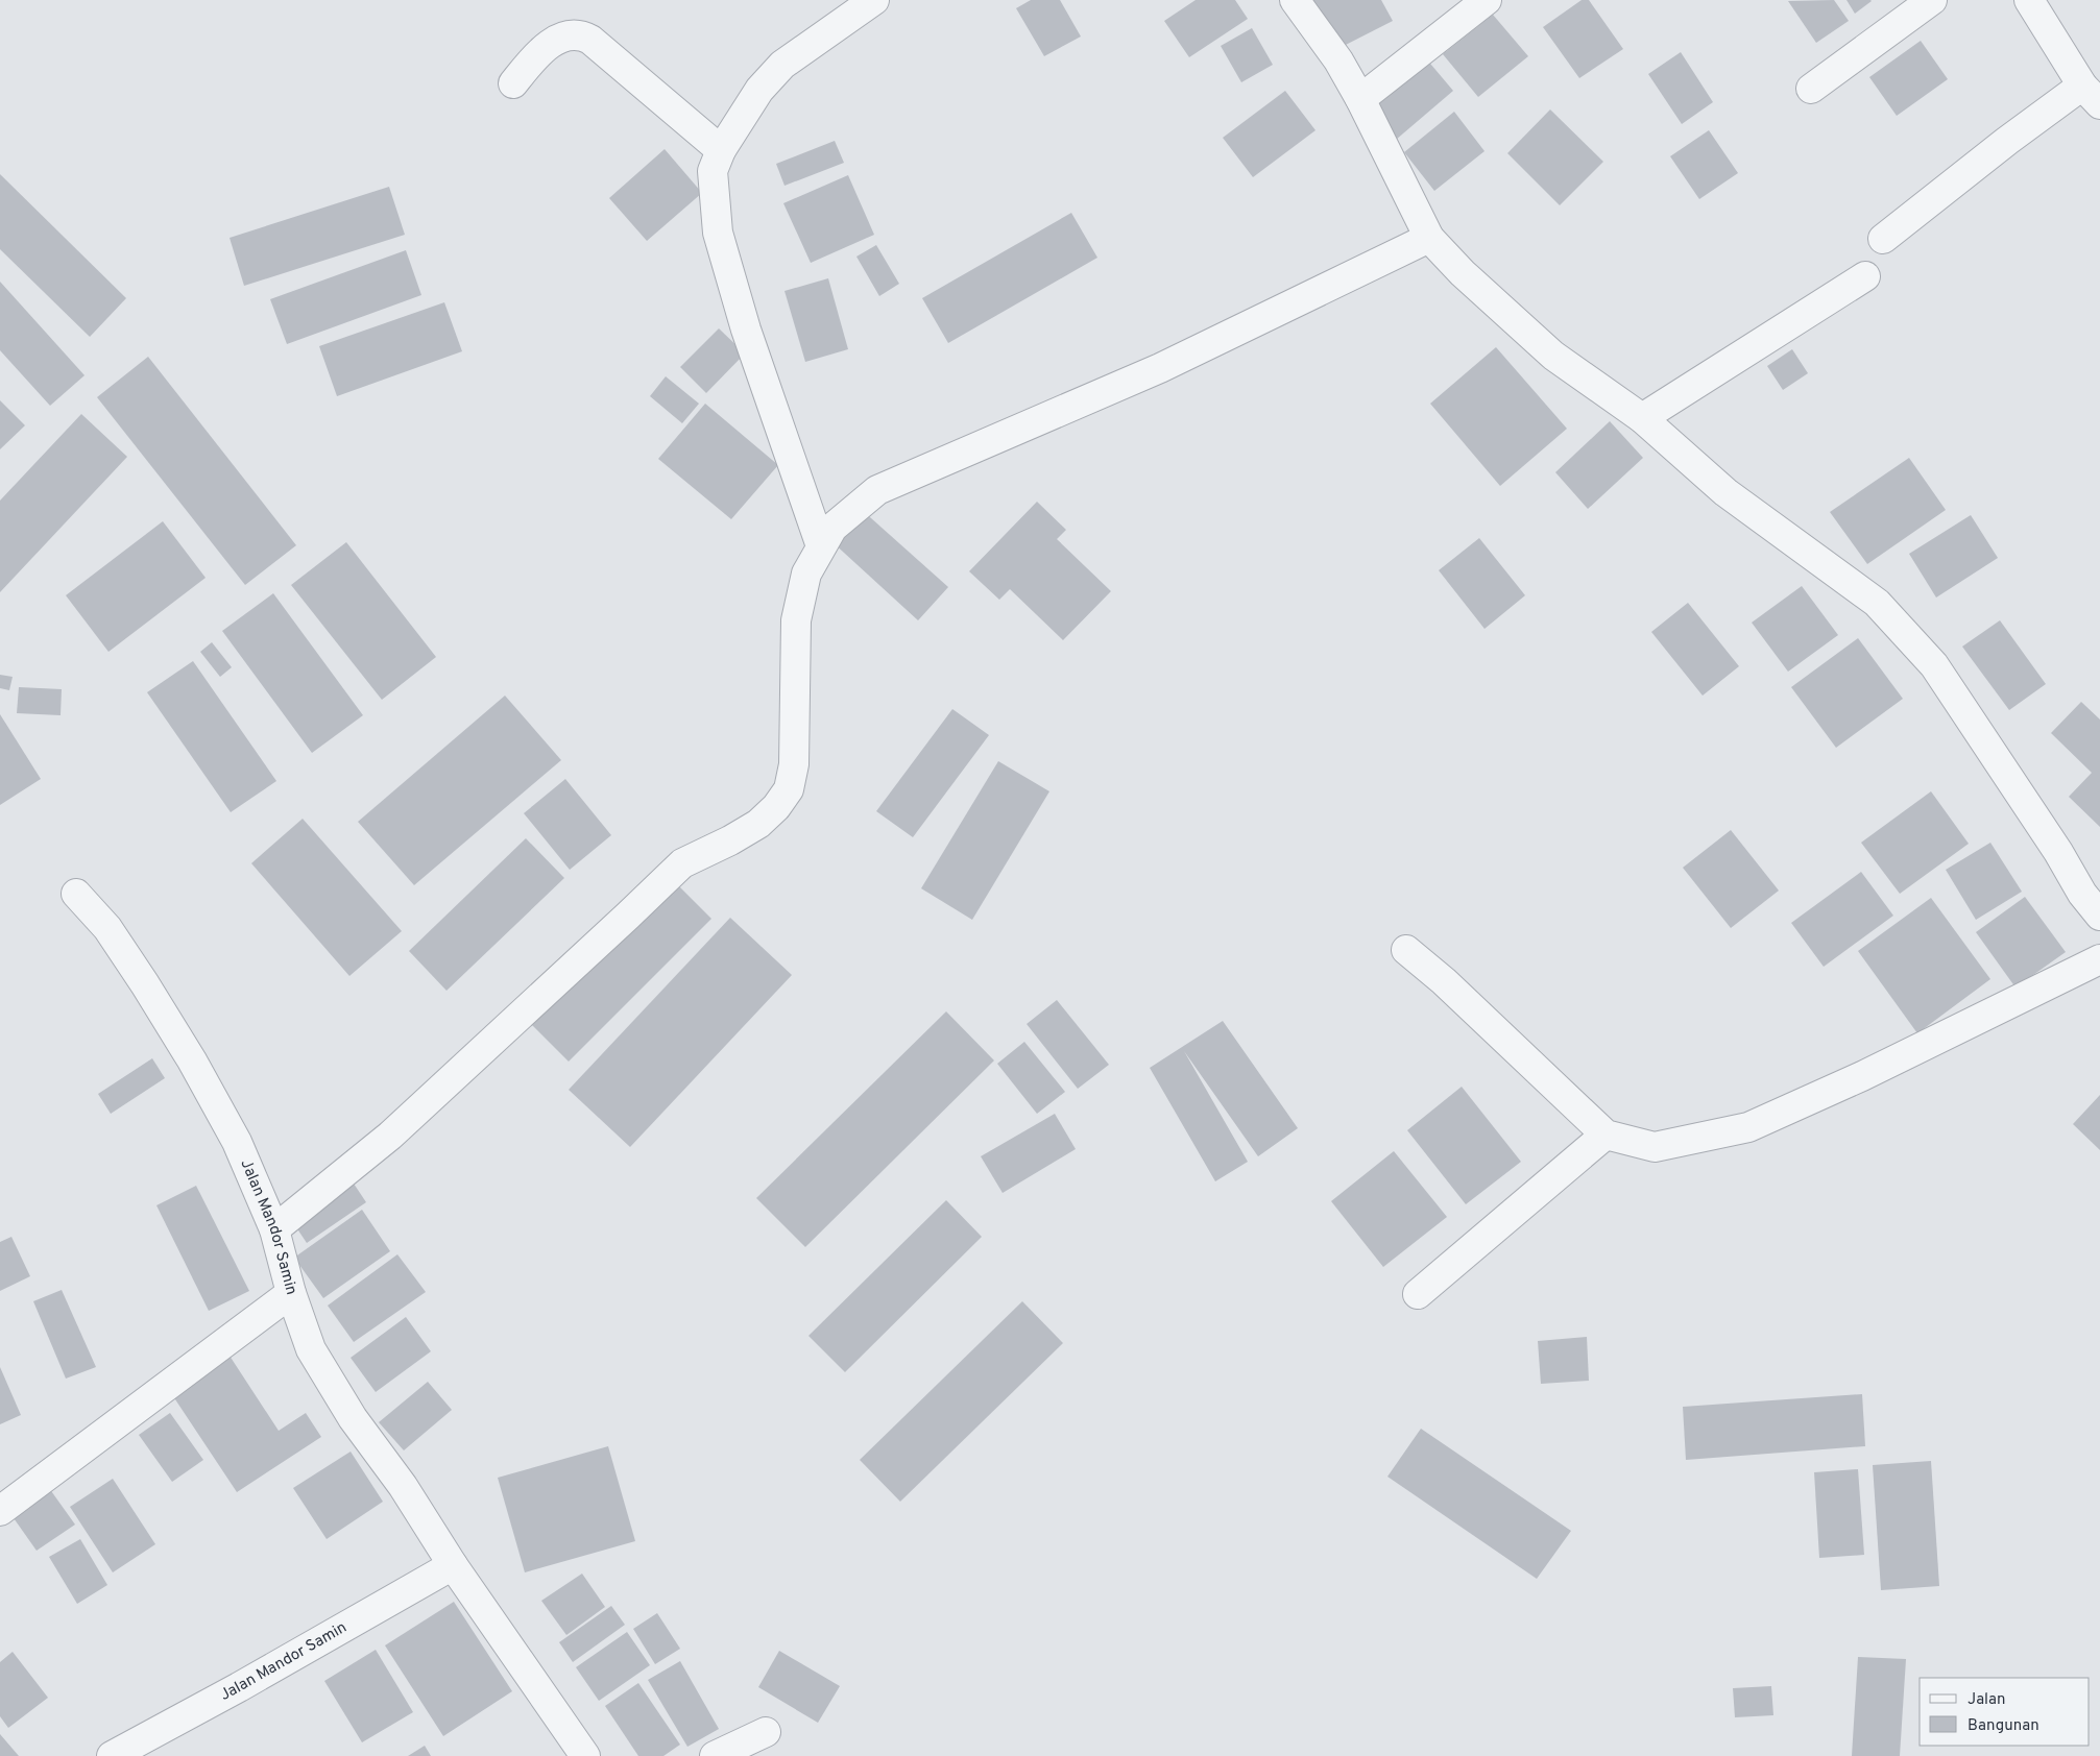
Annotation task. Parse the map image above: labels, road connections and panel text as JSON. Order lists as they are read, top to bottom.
{
  "streets": {
    "street": ["Jalan Mandor Samin"]
  },
  "legend": ["Jalan", "Bangunan"]
}
